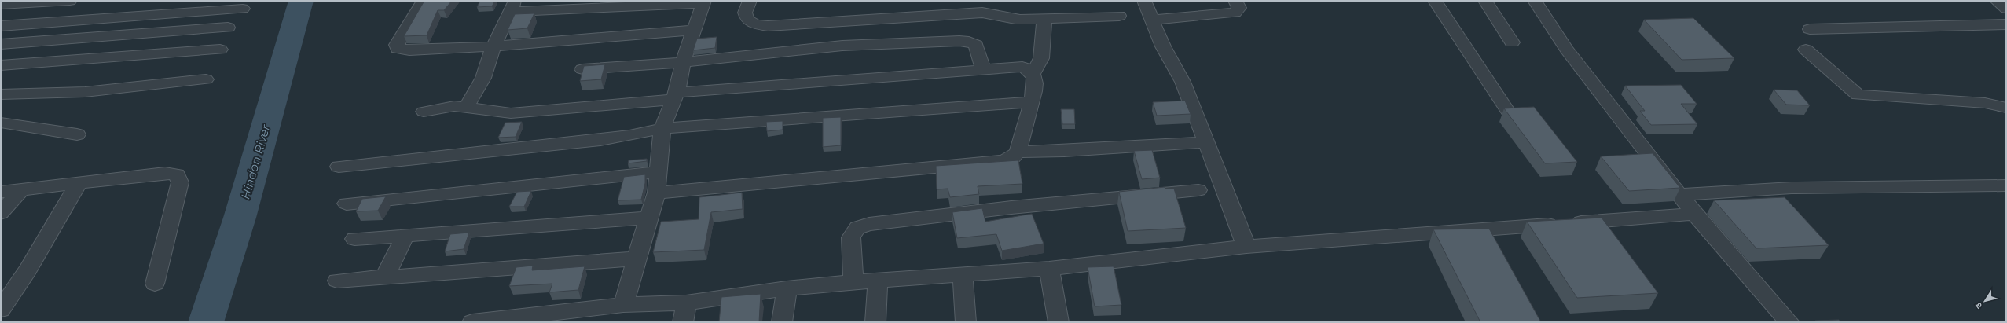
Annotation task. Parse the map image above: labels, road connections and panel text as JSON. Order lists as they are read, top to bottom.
{
  "water": ["Hindon River"],
  "north": "bottom left"
}
